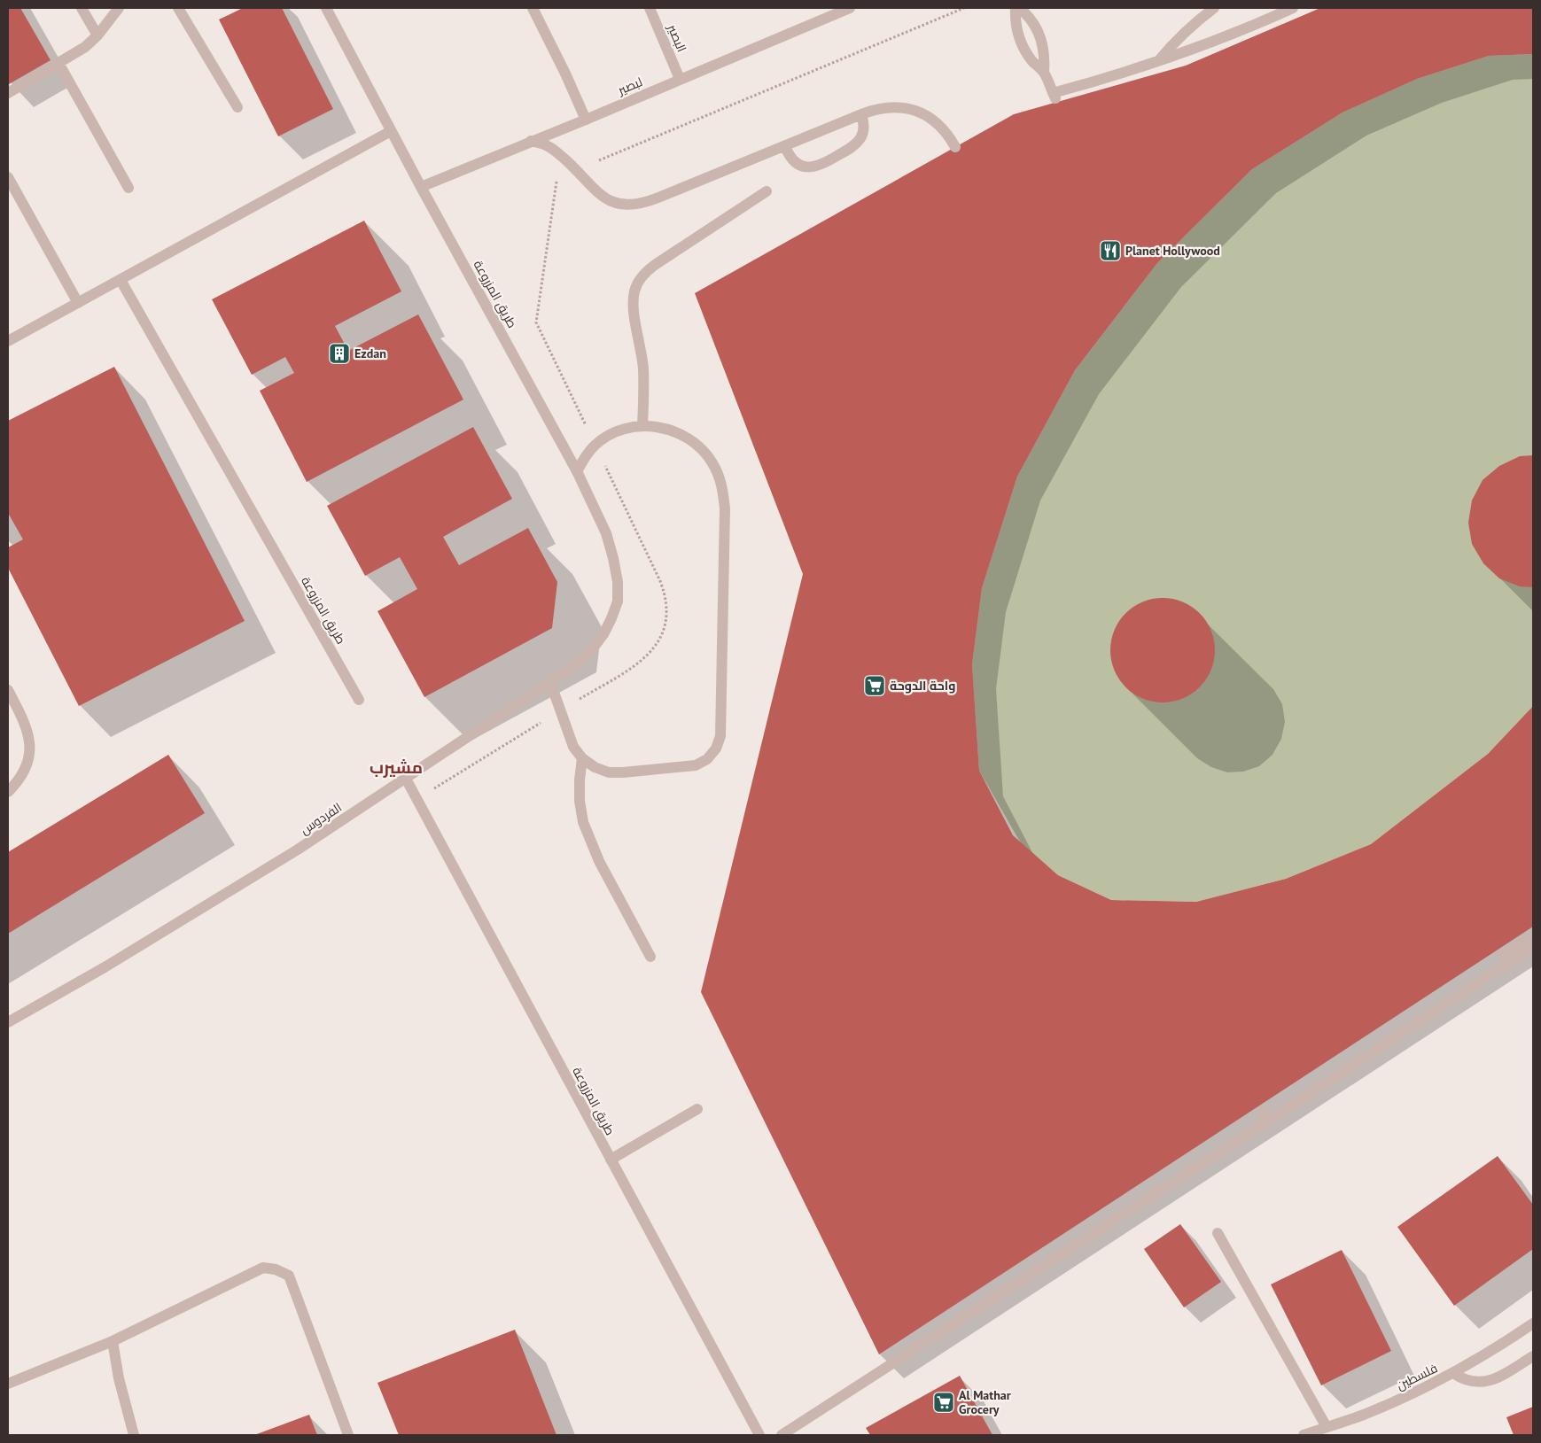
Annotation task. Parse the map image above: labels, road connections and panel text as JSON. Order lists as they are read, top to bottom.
{
  "streets": {
    "street": [
      "البصير",
      "لبصير",
      "طريق المزروعة",
      "الفردوس",
      "فلسطين"
    ]
  },
  "crossings": [
    ["البصير", "لبصير"],
    ["لبصير", "طريق المزروعة"],
    ["طريق المزروعة", "الفردوس"]
  ],
  "districts": ["مشيرب"],
  "places": {
    "restaurant": ["Planet Hollywood"],
    "building": ["Ezdan"],
    "supermarket": ["واحة الدوحة", "Al Mathar Grocery"]
  }
}
